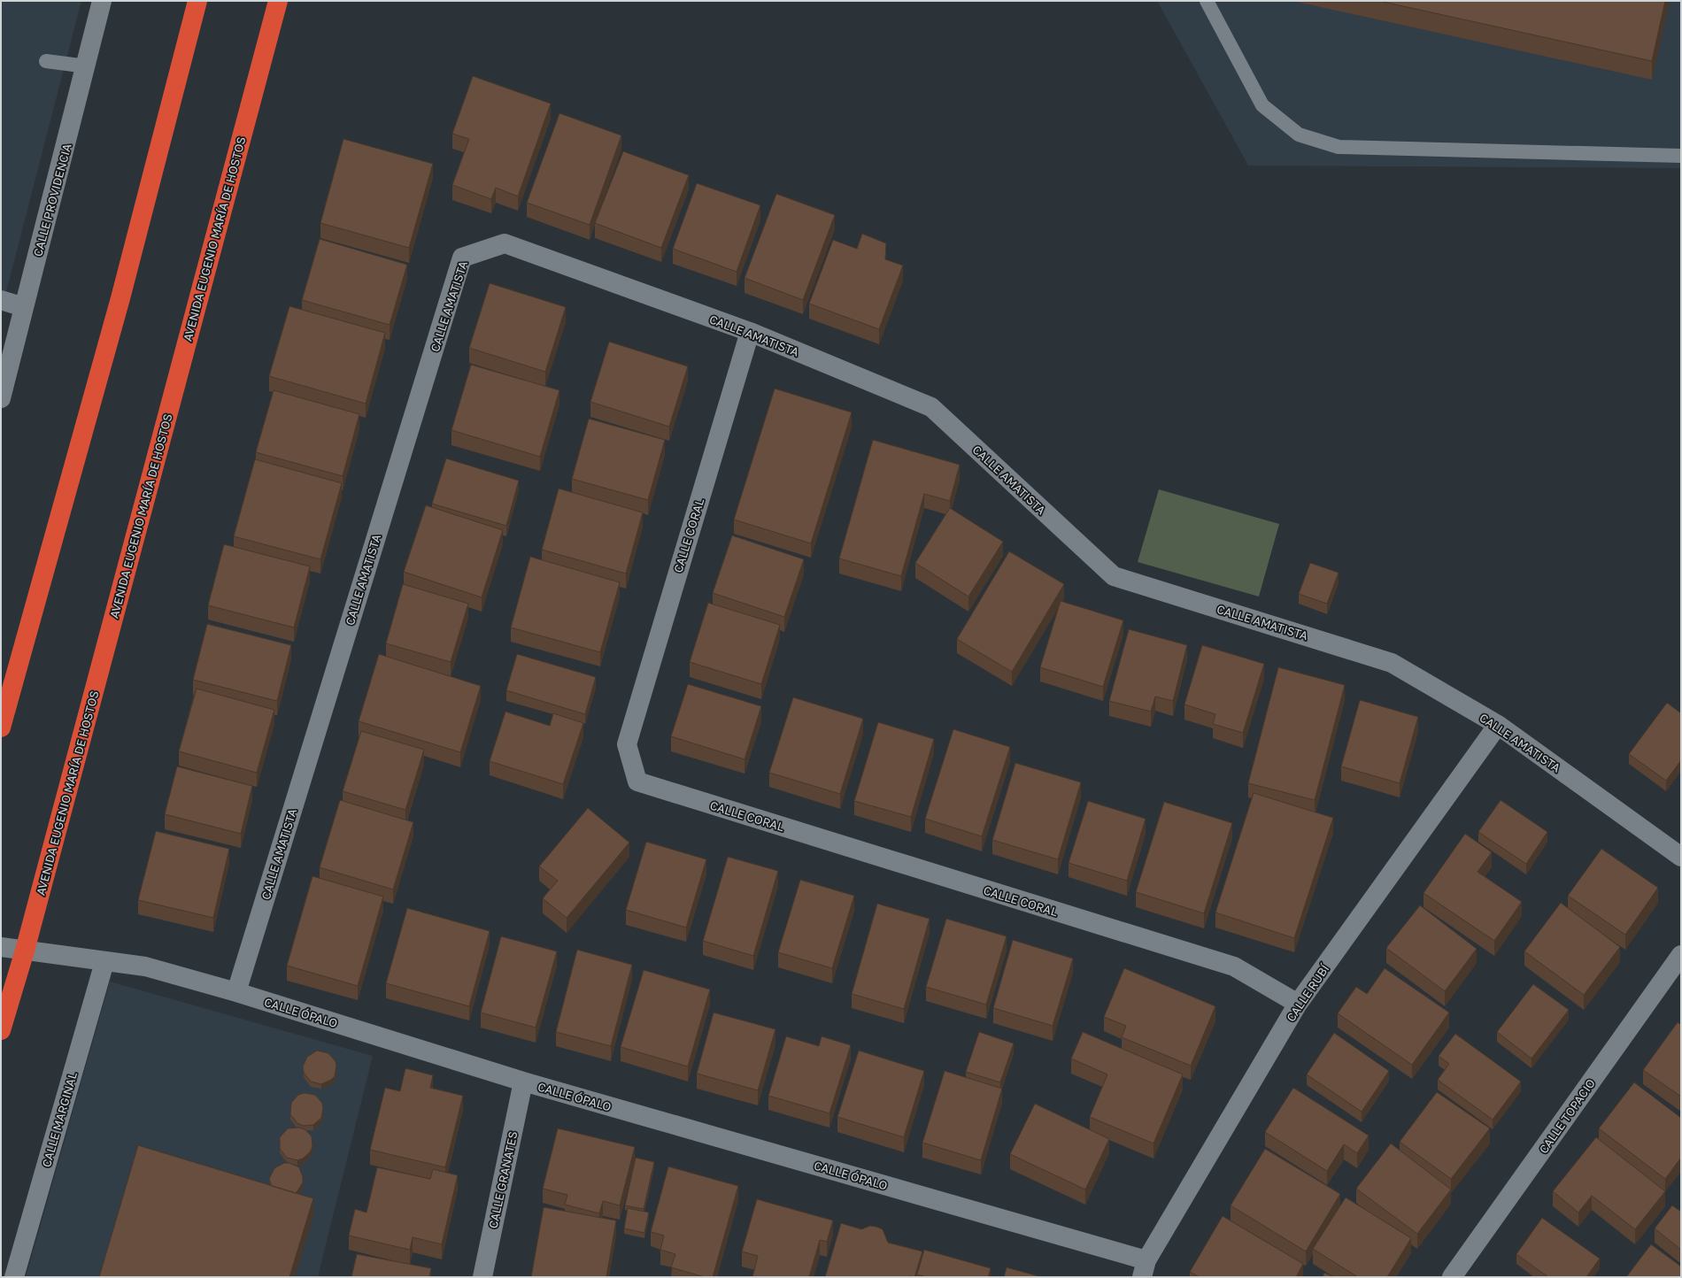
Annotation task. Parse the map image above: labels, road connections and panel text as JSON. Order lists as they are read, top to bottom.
{
  "streets": {
    "highway": ["AVENIDA EUGENIO MARÍA DE HOSTOS"],
    "street": [
      "CALLE PROVIDENCIA",
      "CALLE AMATISTA",
      "CALLE CORAL",
      "CALLE RUBÍ",
      "CALLE ÓPALO",
      "CALLE TOPACIO",
      "CALLE MARGINAL",
      "CALLE GRANATES"
    ]
  },
  "crossings": [
    ["AVENIDA EUGENIO MARÍA DE HOSTOS", "CALLE ÓPALO"],
    ["CALLE AMATISTA", "CALLE CORAL"],
    ["CALLE AMATISTA", "CALLE RUBÍ"],
    ["CALLE AMATISTA", "CALLE ÓPALO"],
    ["CALLE CORAL", "CALLE RUBÍ"],
    ["CALLE RUBÍ", "CALLE ÓPALO"],
    ["CALLE ÓPALO", "CALLE MARGINAL"],
    ["CALLE ÓPALO", "CALLE GRANATES"]
  ]
}
